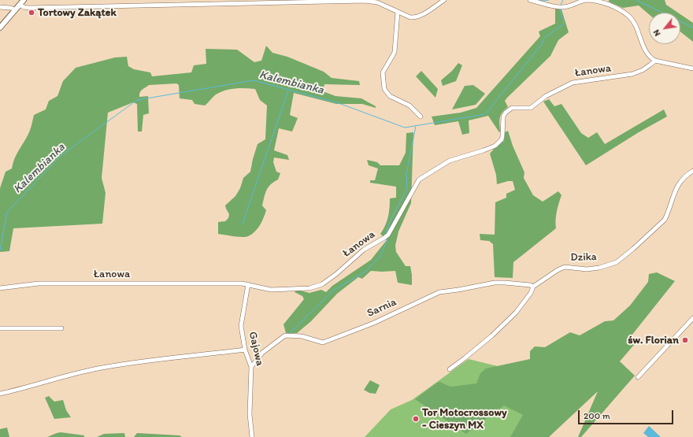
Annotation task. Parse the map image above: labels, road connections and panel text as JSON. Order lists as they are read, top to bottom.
{
  "streets": {
    "street": [
      "Łanowa",
      "Dzika",
      "Sarnia",
      "Gajowa"
    ]
  },
  "crossings": [
    ["Łanowa", "Gajowa"],
    ["Dzika", "Sarnia"],
    ["Sarnia", "Gajowa"]
  ],
  "water": ["Kalembianka"],
  "places": ["Tortowy Zakątek", "św. Florian", "Tor Motocrossowy - Cieszyn MX"],
  "scale_bar": "200 m",
  "north": "bottom left"
}
